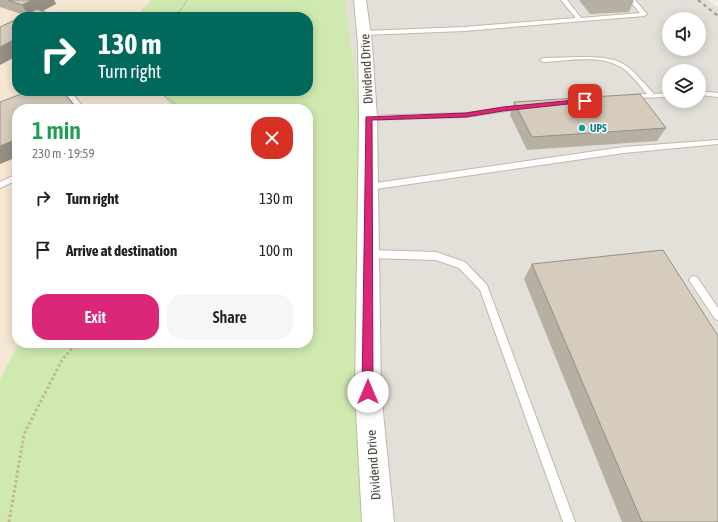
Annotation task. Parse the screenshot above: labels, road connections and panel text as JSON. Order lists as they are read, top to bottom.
{
  "streets": {
    "street": ["Dividend Drive"]
  },
  "places": ["UPS"],
  "page": {
    "turn": ["130 m", "Turn right"],
    "heading": ["1 min", "230 m · 19:59"],
    "list": [
      {
        "name": "Turn right",
        "value": "130 m"
      },
      {
        "name": "Arrive at destination",
        "value": "100 m"
      }
    ],
    "buttons": ["Exit", "Share"]
  }
}
